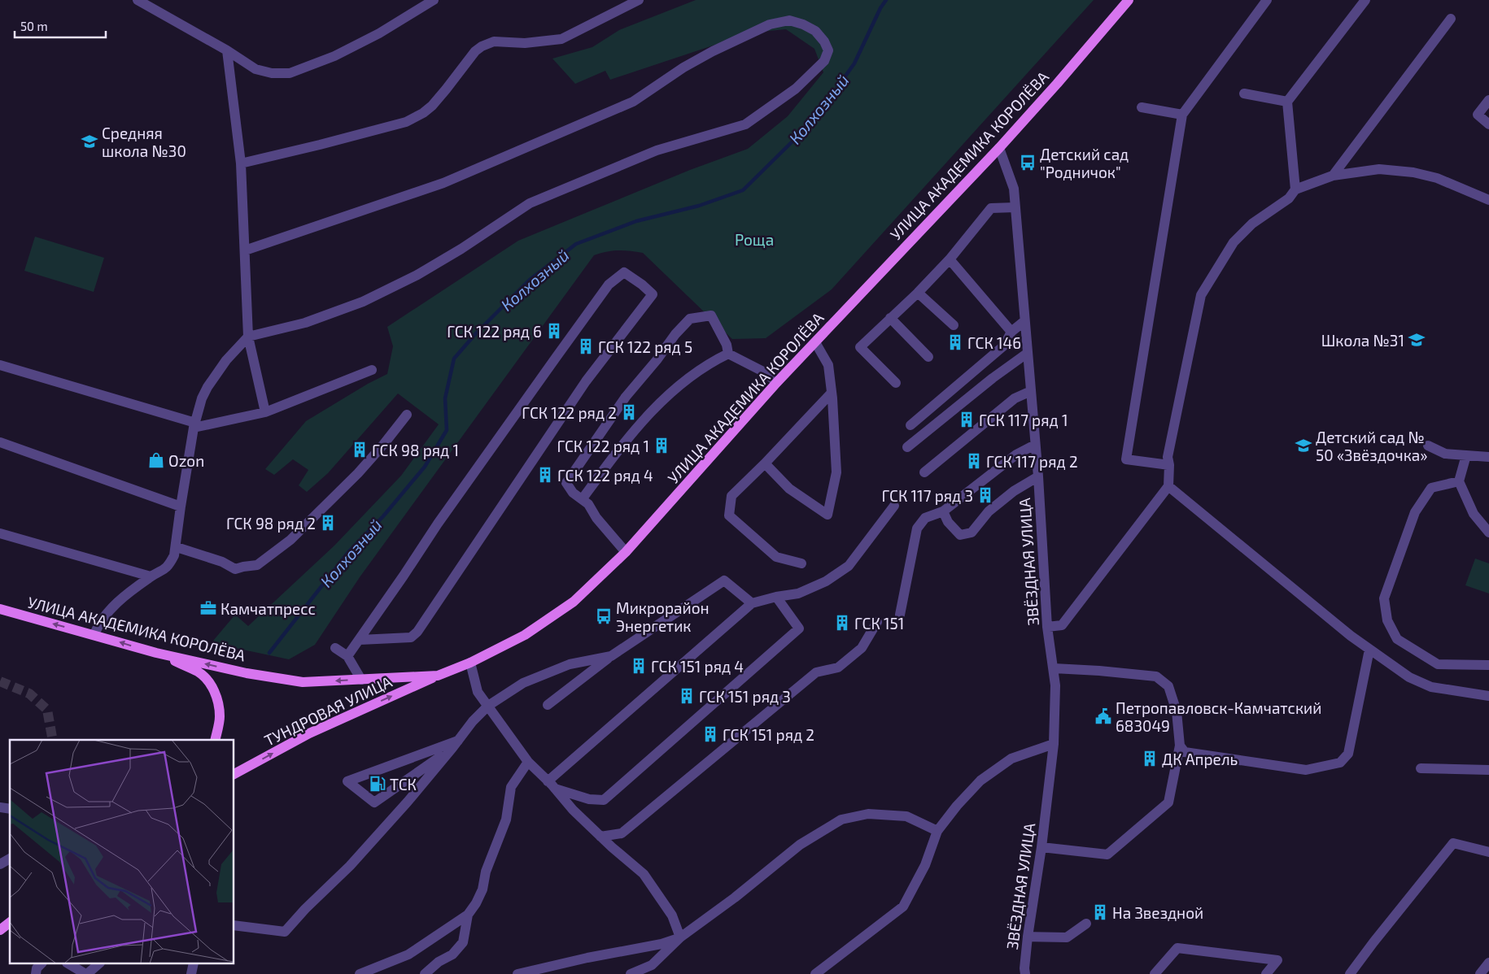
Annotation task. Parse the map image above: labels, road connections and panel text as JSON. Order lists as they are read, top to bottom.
{
  "streets": {
    "main road": ["УЛИЦА АКАДЕМИКА КОРОЛЁВА", "ТУНДРОВАЯ УЛИЦА"],
    "street": ["ЗВЁЗДНАЯ УЛИЦА"]
  },
  "crossings": [
    ["УЛИЦА АКАДЕМИКА КОРОЛЁВА", "ЗВЁЗДНАЯ УЛИЦА"],
    ["УЛИЦА АКАДЕМИКА КОРОЛЁВА", "ТУНДРОВАЯ УЛИЦА"]
  ],
  "one_way": ["ТУНДРОВАЯ УЛИЦА"],
  "water": ["Колхозный"],
  "parks": ["Роща"],
  "places": {
    "school or university": ["Средняя школа №30", "Школа №31", "Детский сад № 50 «Звёздочка»"],
    "bus stop": ["Детский сад \"Родничок\"", "Микрорайон Энергетик"],
    "building": [
      "ГСК 122 ряд 6",
      "ГСК 146",
      "ГСК 122 ряд 5",
      "ГСК 122 ряд 2",
      "ГСК 117 ряд 1",
      "ГСК 122 ряд 1",
      "ГСК 98 ряд 1",
      "ГСК 117 ряд 2",
      "ГСК 122 ряд 4",
      "ГСК 117 ряд 3",
      "ГСК 98 ряд 2",
      "ГСК 151",
      "ГСК 151 ряд 4",
      "ГСК 151 ряд 3",
      "ГСК 151 ряд 2",
      "ДК Апрель",
      "На Звездной"
    ],
    "shop": ["Ozon"],
    "office": ["Камчатпресс"],
    "public building": ["Петропавловск-Камчатский 683049"],
    "fuel station": ["ТСК"]
  },
  "scale_bar": "50 m"
}
